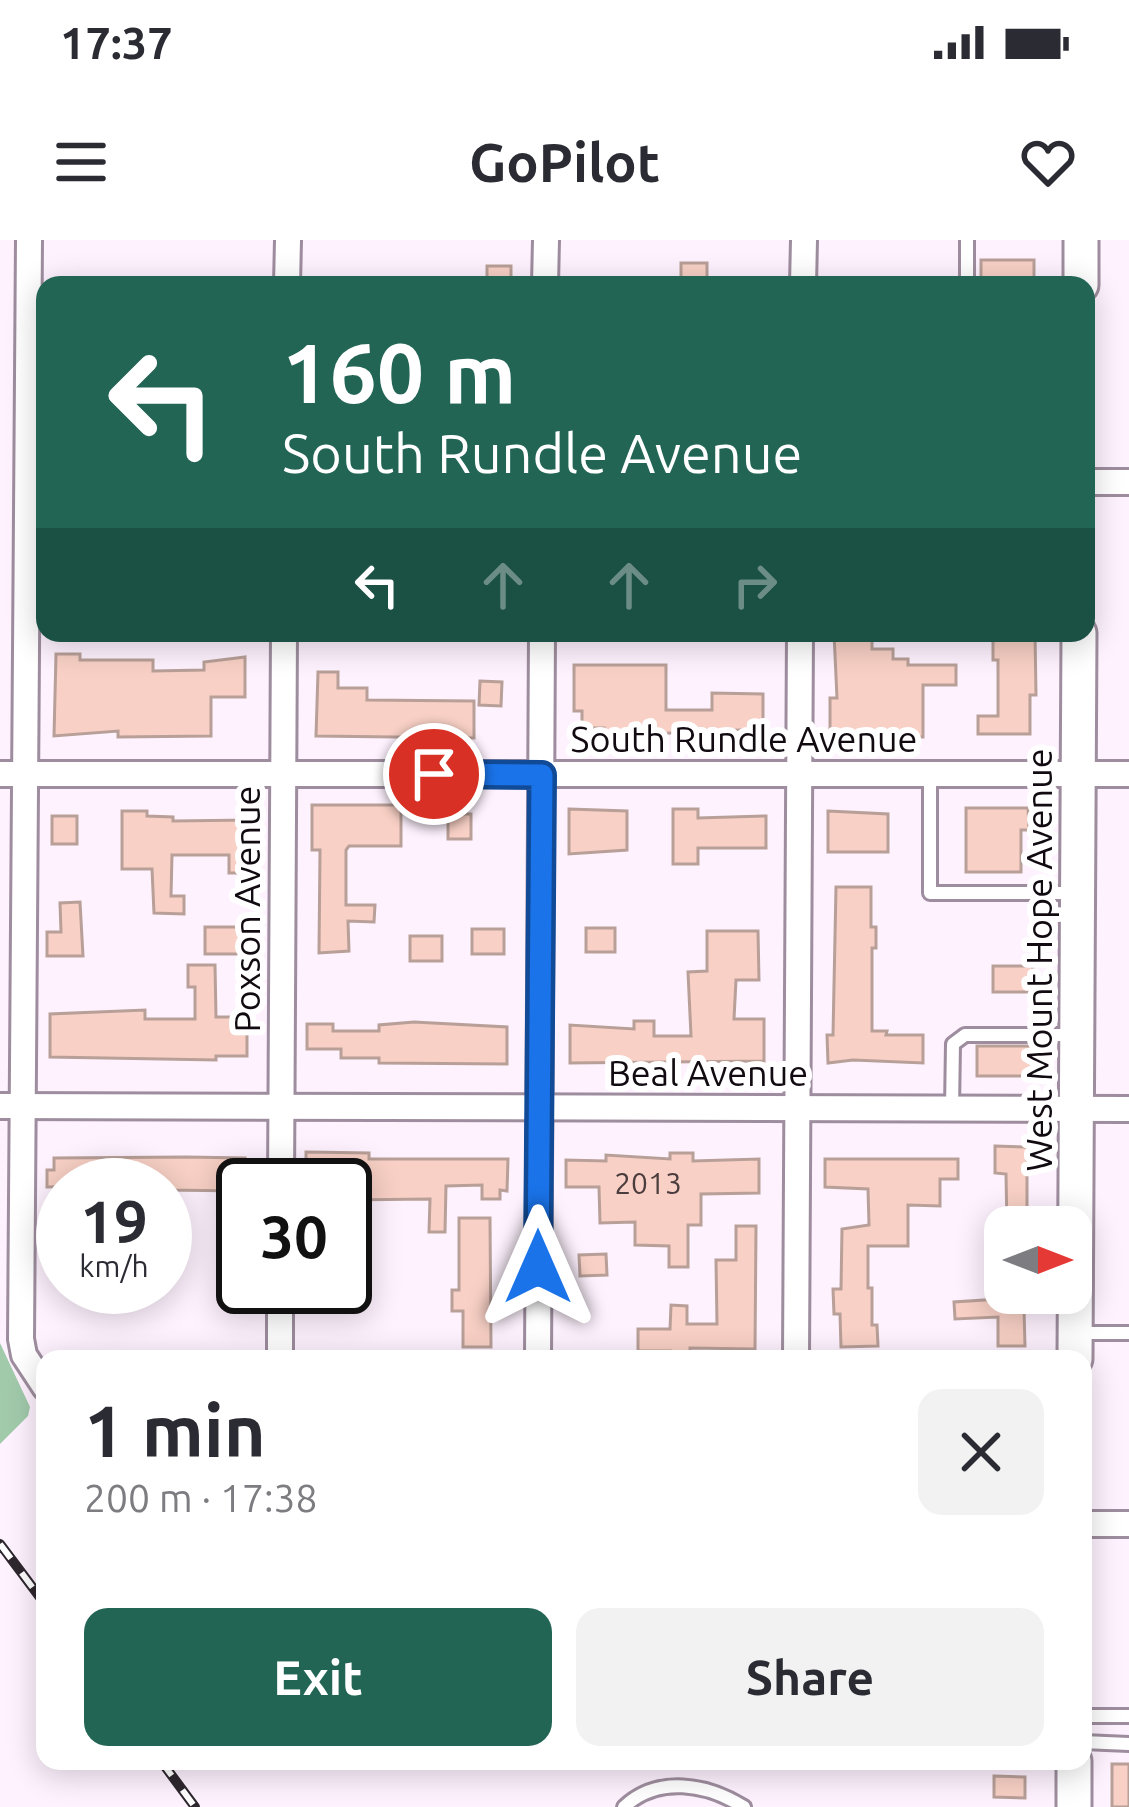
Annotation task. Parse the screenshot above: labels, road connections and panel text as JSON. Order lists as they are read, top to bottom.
{
  "streets": {
    "street": [
      "South Rundle Avenue",
      "Poxson Avenue",
      "West Mount Hope Avenue",
      "Beal Avenue"
    ]
  },
  "crossings": [
    ["South Rundle Avenue", "Poxson Avenue"],
    ["South Rundle Avenue", "West Mount Hope Avenue"],
    ["Poxson Avenue", "Beal Avenue"],
    ["West Mount Hope Avenue", "Beal Avenue"]
  ],
  "house_numbers": ["2013"],
  "north": "right",
  "page": {
    "status": "17:37",
    "header": "GoPilot",
    "turn": ["160 m", "South Rundle Avenue"],
    "speed": "19 km/h",
    "limit": "30",
    "heading": ["1 min", "200 m · 17:38"],
    "buttons": ["Exit", "Share"]
  }
}
